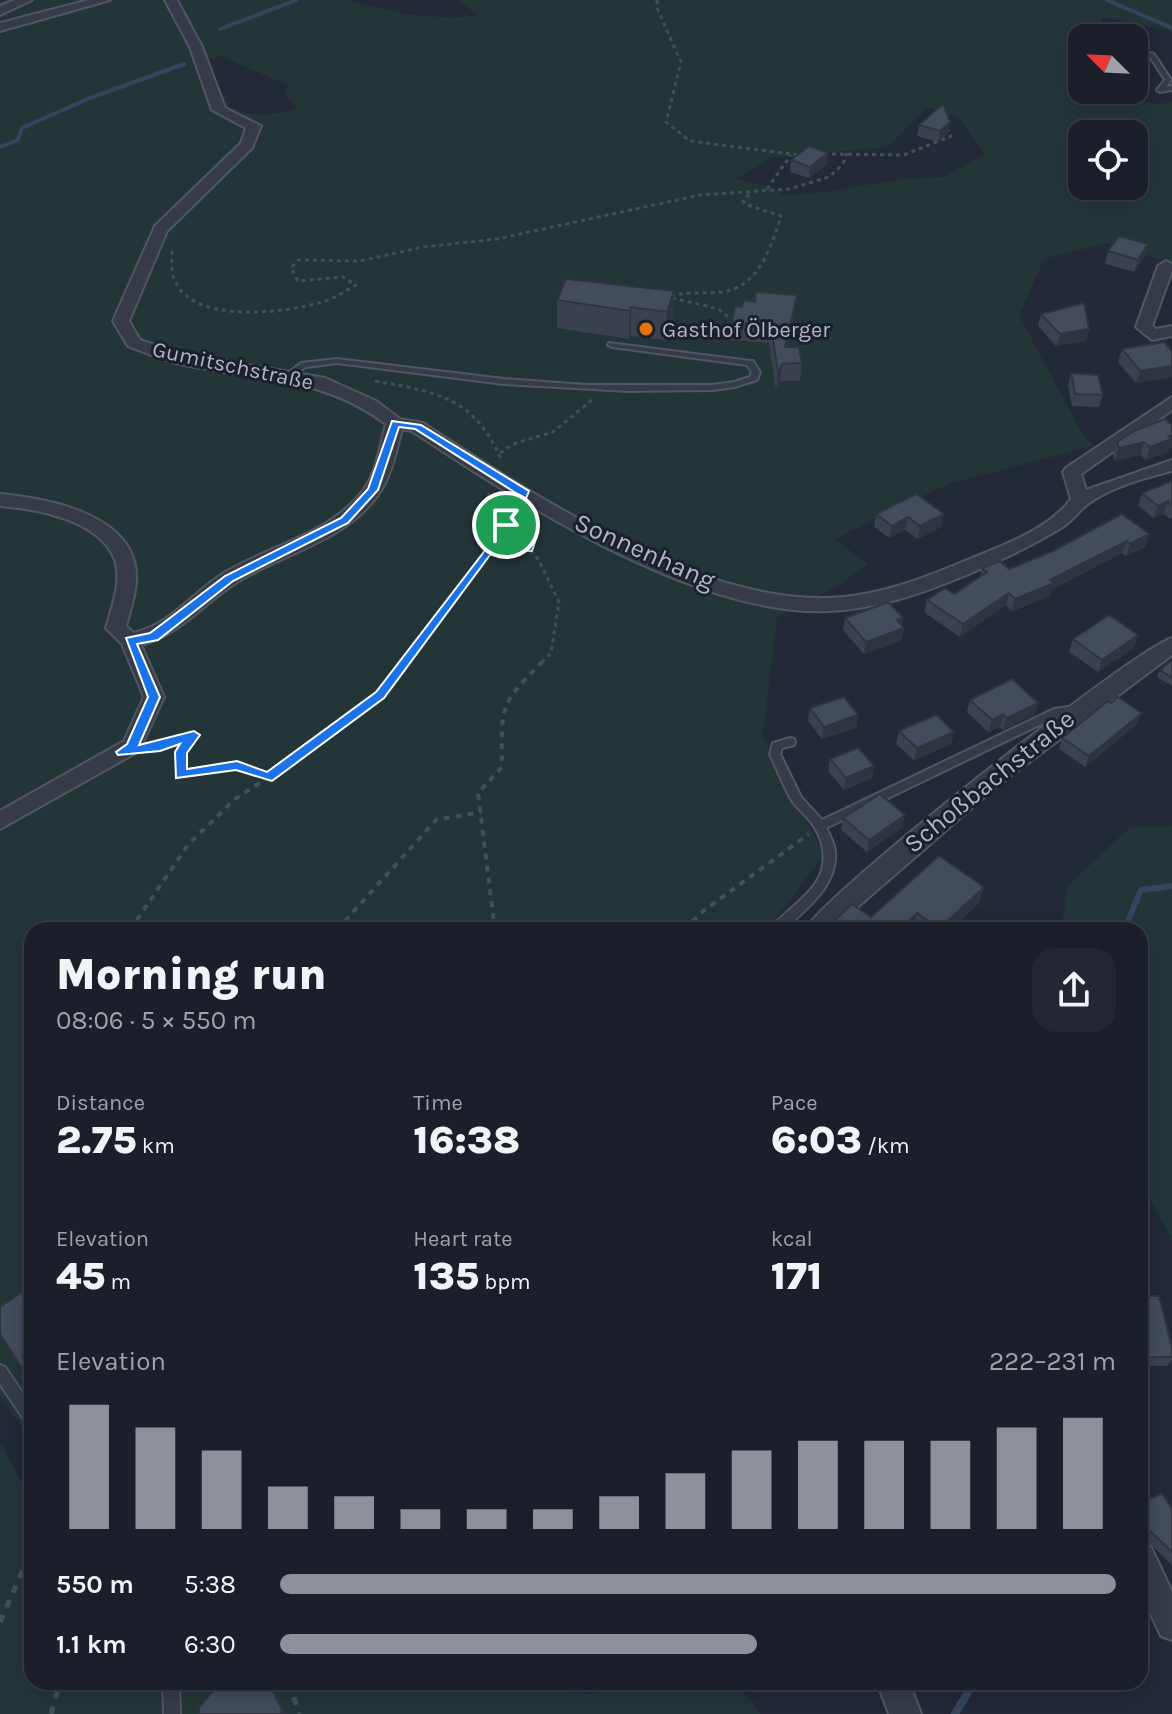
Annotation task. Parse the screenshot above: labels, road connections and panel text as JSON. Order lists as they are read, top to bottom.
{
  "streets": {
    "street": ["Gumitschstraße", "Sonnenhang", "Schoßbachstraße"]
  },
  "crossings": [
    ["Gumitschstraße", "Sonnenhang"]
  ],
  "places": ["Gasthof Ölberger"],
  "north": "top left",
  "page": {
    "heading": ["Morning run", "08:06 · 5 × 550 m"],
    "stats": [
      ["Distance", "2.75 km"],
      ["Time", "16:38"],
      ["Pace", "6:03 /km"],
      ["Elevation", "45 m"],
      ["Heart rate", "135 bpm"],
      ["kcal", "171"]
    ],
    "chart": ["Elevation", "222–231 m"],
    "list": [
      {
        "name": "550 m",
        "note": "5:38"
      },
      {
        "name": "1.1 km",
        "note": "6:30"
      }
    ]
  }
}
